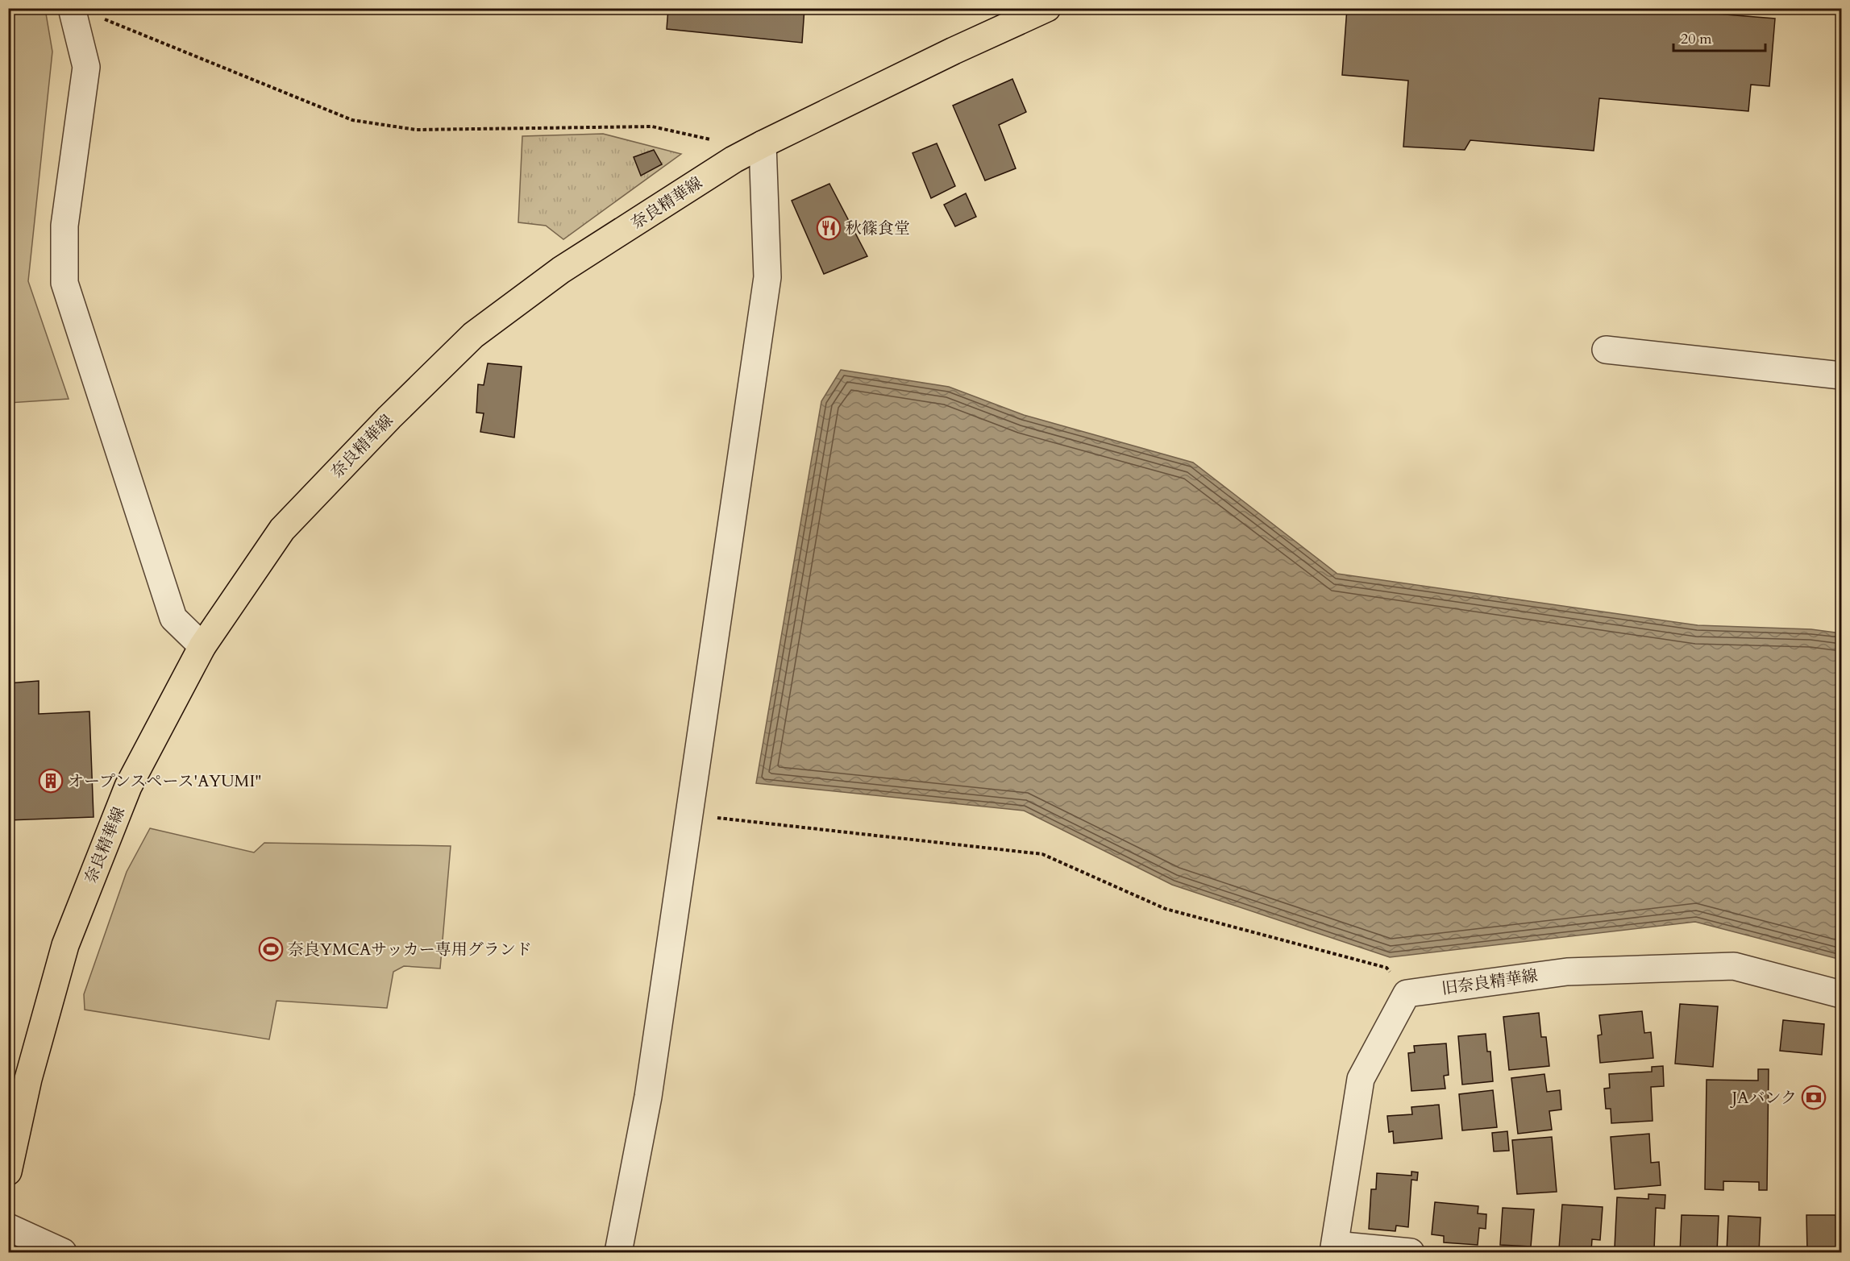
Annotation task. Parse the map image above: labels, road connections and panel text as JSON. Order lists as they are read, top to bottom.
{
  "streets": {
    "main road": ["奈良精華線"],
    "street": ["旧奈良精華線"]
  },
  "places": {
    "restaurant": ["秋篠食堂"],
    "building": ["オープンスペース'AYUMI\""],
    "sports": ["奈良YMCAサッカー専用グランド"],
    "bank": ["JAバンク"]
  },
  "scale_bar": "20 m"
}
